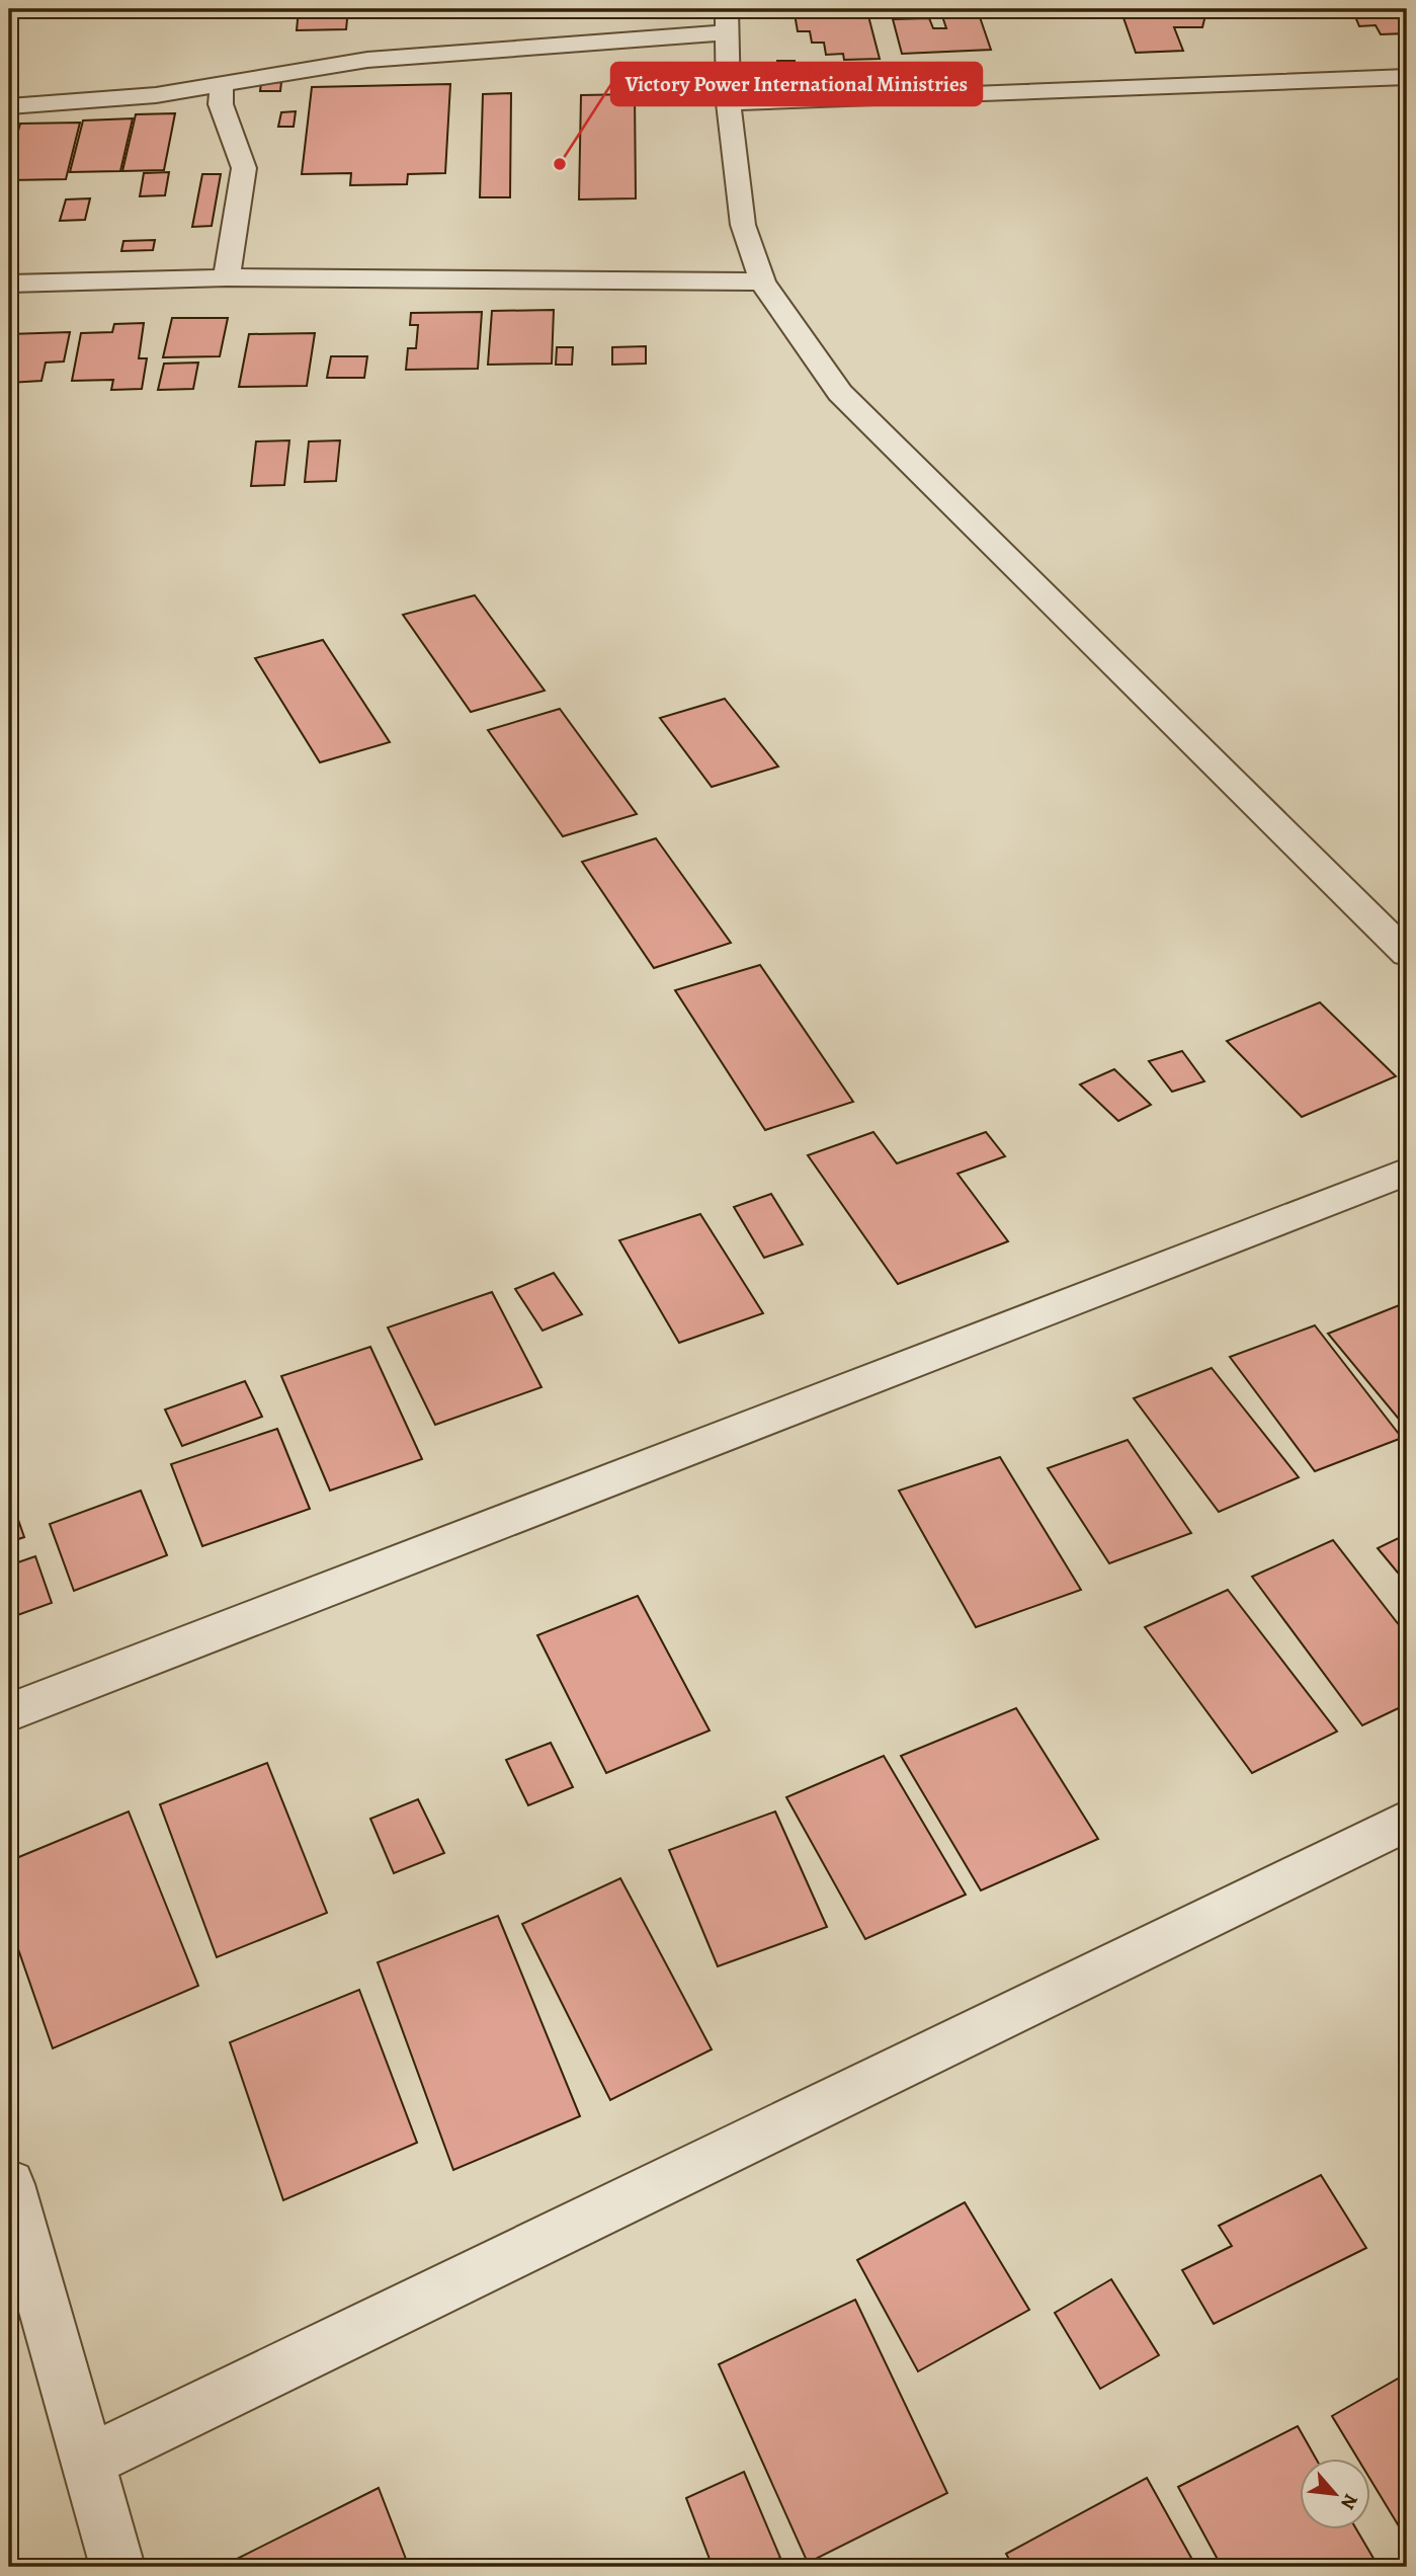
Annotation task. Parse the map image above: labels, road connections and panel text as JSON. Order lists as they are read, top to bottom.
{
  "places": ["Victory Power International Ministries"],
  "north": "bottom right"
}
